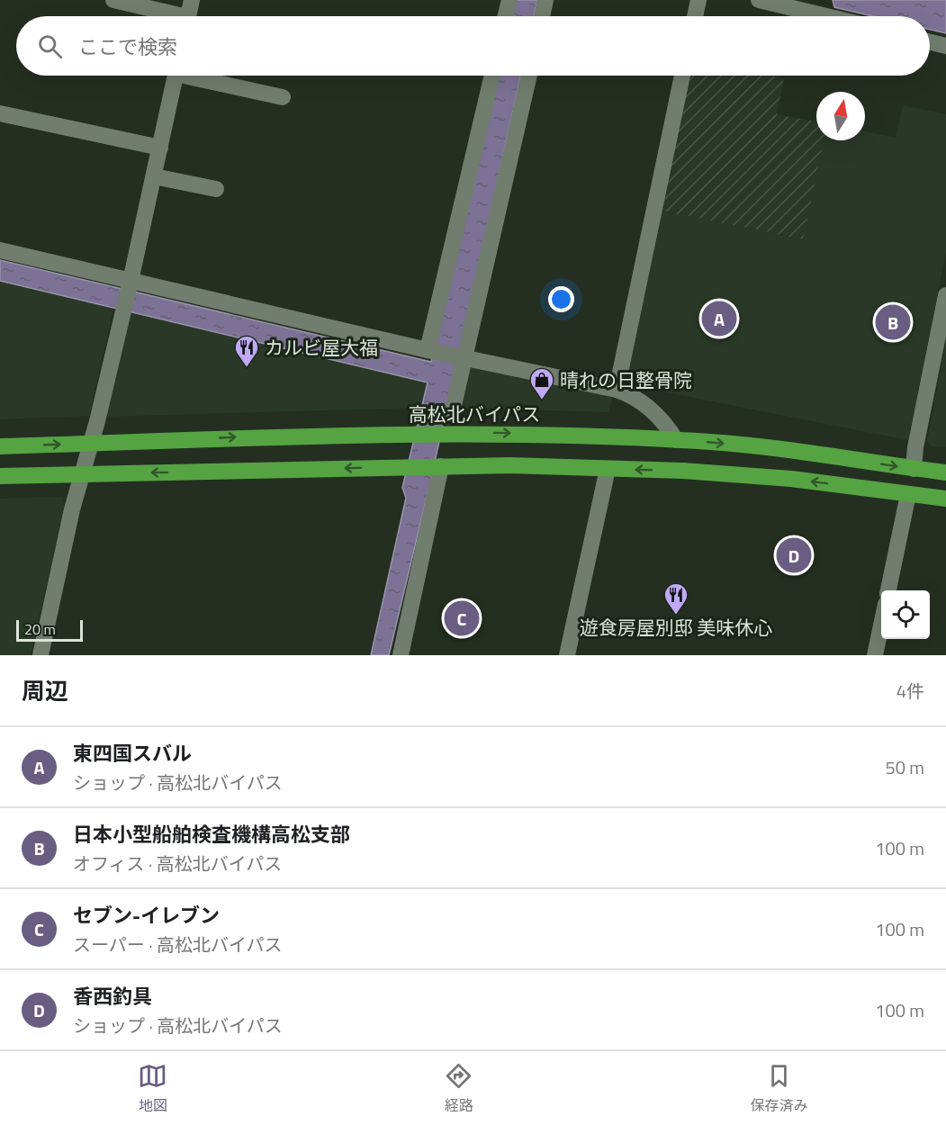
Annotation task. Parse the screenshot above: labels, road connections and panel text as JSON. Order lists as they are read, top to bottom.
{
  "streets": {
    "highway": ["高松北バイパス"]
  },
  "places": {
    "restaurant": ["カルビ屋大福", "遊食房屋別邸 美味休心"],
    "shop": ["晴れの日整骨院"]
  },
  "scale_bar": "20 m",
  "north": "top",
  "page": {
    "search": "ここで検索",
    "pins": [
      "A",
      "B",
      "D",
      "C"
    ],
    "scale": "20 m",
    "heading": ["周辺", "4件"],
    "list": [
      {
        "mark": "A",
        "name": "東四国スバル",
        "note": "ショップ · 高松北バイパス",
        "value": "50 m"
      },
      {
        "mark": "B",
        "name": "日本小型船舶検査機構高松支部",
        "note": "オフィス · 高松北バイパス",
        "value": "100 m"
      },
      {
        "mark": "C",
        "name": "セブン-イレブン",
        "note": "スーパー · 高松北バイパス",
        "value": "100 m"
      },
      {
        "mark": "D",
        "name": "香西釣具",
        "note": "ショップ · 高松北バイパス",
        "value": "100 m"
      }
    ],
    "nav": ["地図", "経路", "保存済み"]
  }
}
